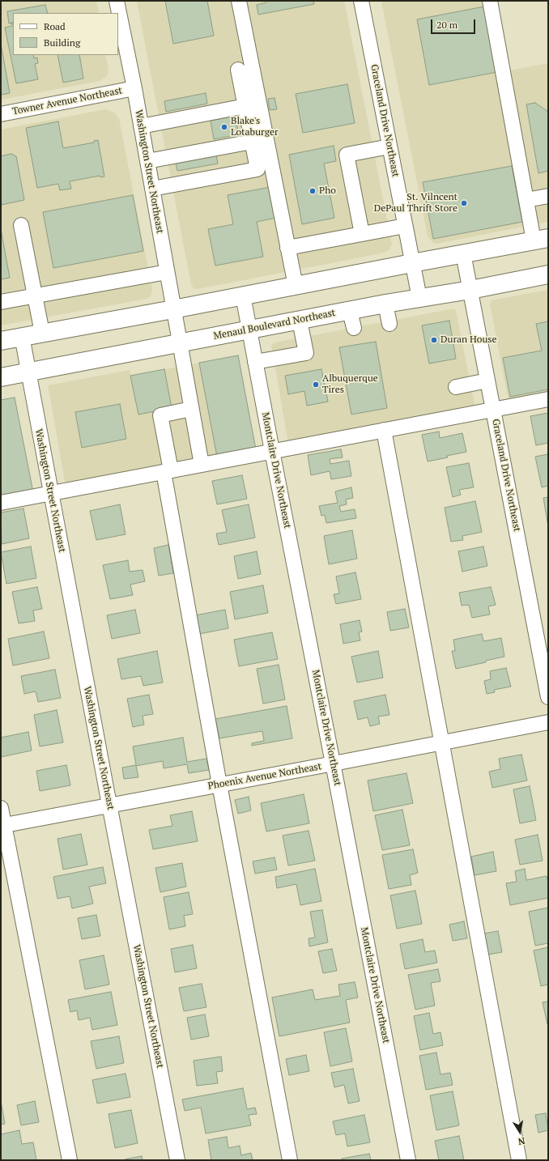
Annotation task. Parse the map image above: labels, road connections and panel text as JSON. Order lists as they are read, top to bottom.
{
  "streets": {
    "main road": ["Menaul Boulevard Northeast"],
    "street": [
      "Towner Avenue Northeast",
      "Graceland Drive Northeast",
      "Washington Street Northeast",
      "Montclaire Drive Northeast",
      "Phoenix Avenue Northeast"
    ]
  },
  "crossings": [
    ["Towner Avenue Northeast", "Washington Street Northeast"],
    ["Graceland Drive Northeast", "Menaul Boulevard Northeast"],
    ["Washington Street Northeast", "Menaul Boulevard Northeast"],
    ["Washington Street Northeast", "Phoenix Avenue Northeast"],
    ["Menaul Boulevard Northeast", "Montclaire Drive Northeast"],
    ["Montclaire Drive Northeast", "Phoenix Avenue Northeast"]
  ],
  "places": [
    "Blake's Lotaburger",
    "Pho",
    "St. Vilncent DePaul Thrift Store",
    "Duran House",
    "Albuquerque Tires"
  ],
  "legend": ["Road", "Building"],
  "scale_bar": "20 m",
  "north": "bottom"
}
